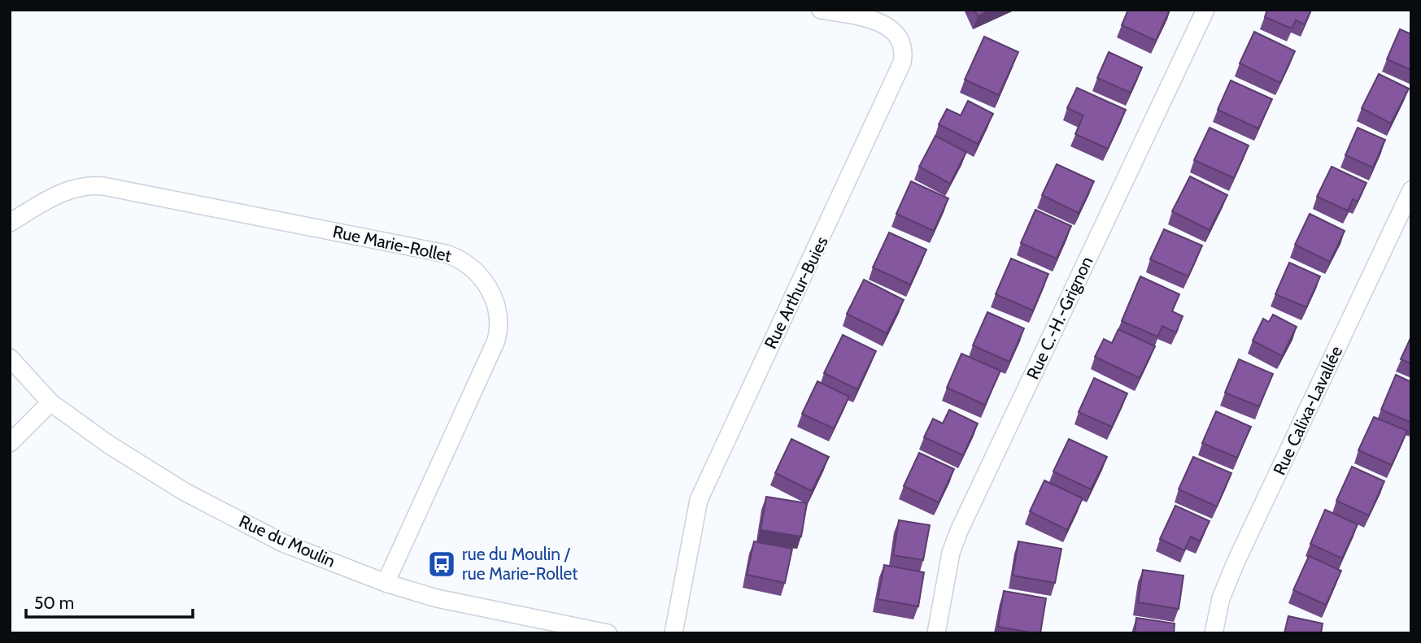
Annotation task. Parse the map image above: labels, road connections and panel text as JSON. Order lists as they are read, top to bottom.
{
  "streets": {
    "street": [
      "Rue Marie-Rollet",
      "Rue Arthur-Buies",
      "Rue C.-H.-Grignon",
      "Rue Calixa-Lavallée",
      "Rue du Moulin"
    ]
  },
  "crossings": [
    ["Rue Marie-Rollet", "Rue du Moulin"]
  ],
  "places": {
    "bus stop": ["rue du Moulin / rue Marie-Rollet"]
  },
  "scale_bar": "50 m"
}
